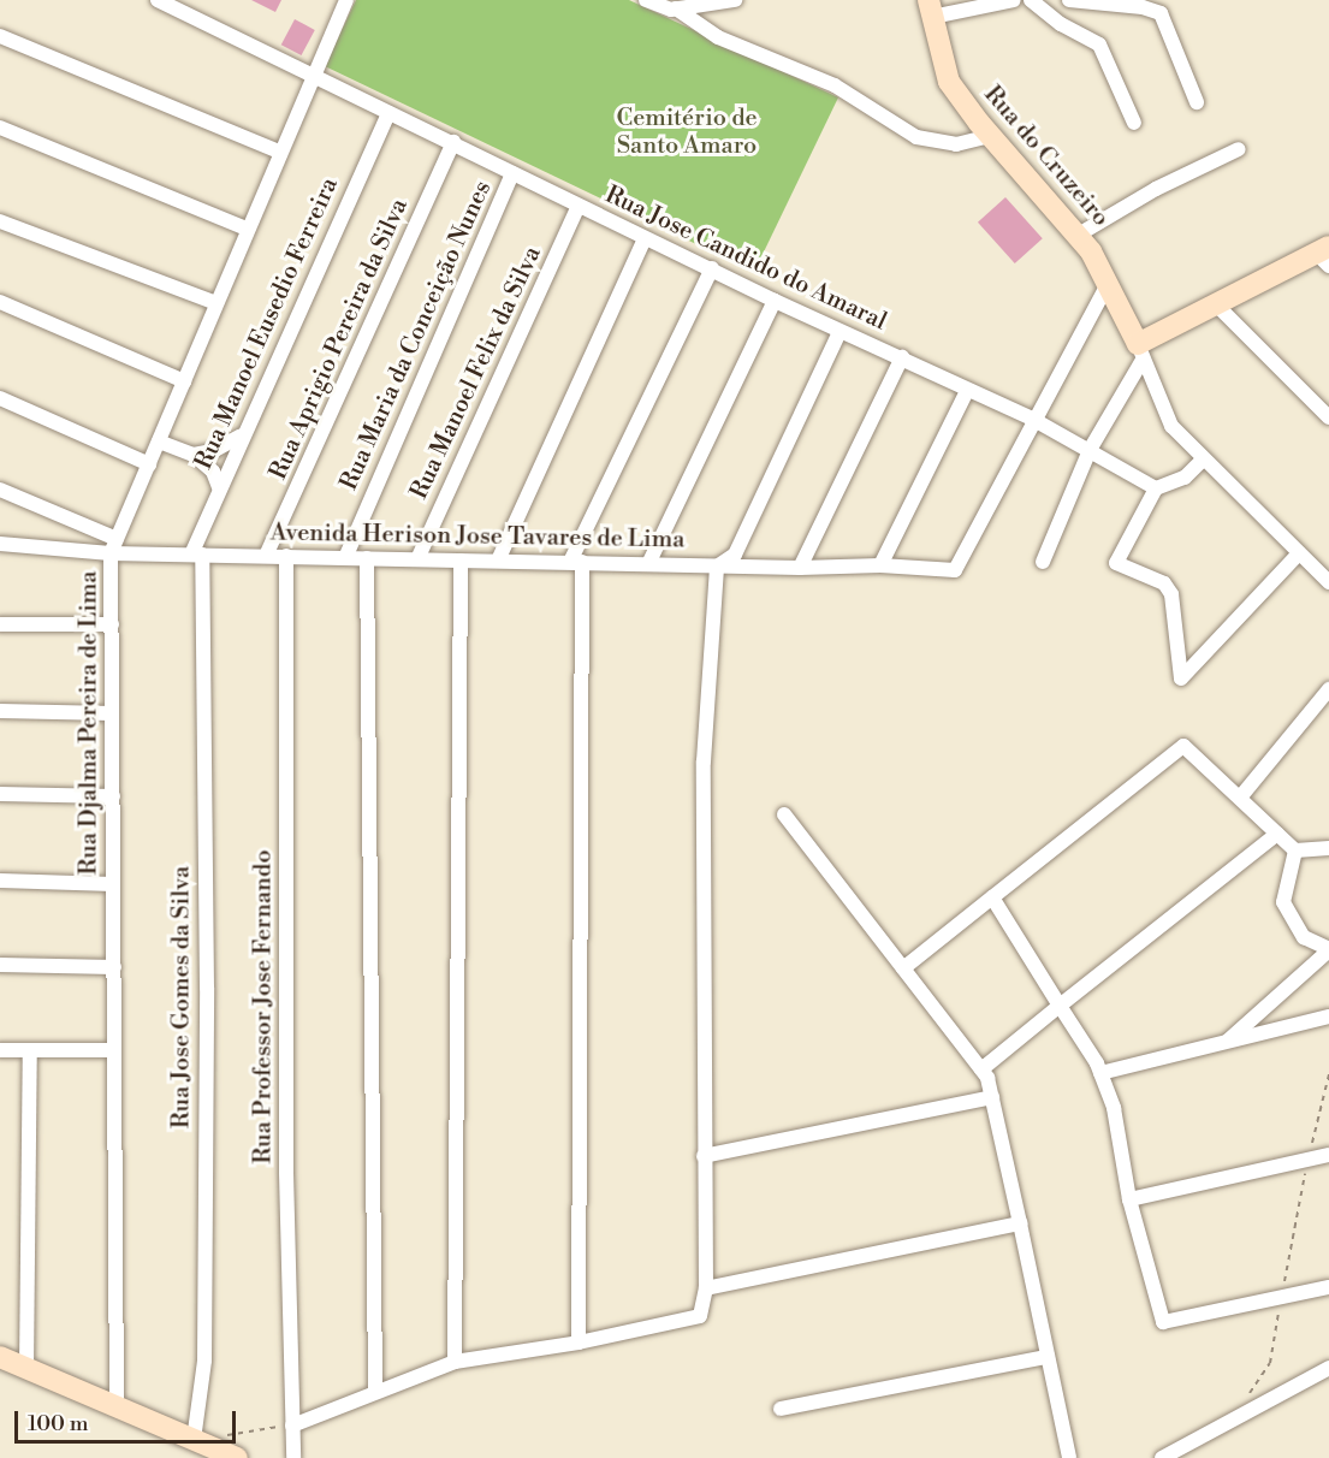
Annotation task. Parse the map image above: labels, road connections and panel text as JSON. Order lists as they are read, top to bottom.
{
  "streets": {
    "main road": ["Rua do Cruzeiro"],
    "street": [
      "Rua Jose Candido do Amaral",
      "Rua Manoel Eusedio Ferreira",
      "Rua Maria da Conceição Nunes",
      "Rua Aprigio Pereira da Silva",
      "Rua Manoel Felix da Silva",
      "Avenida Herison Jose Tavares de Lima",
      "Rua Djalma Pereira de Lima",
      "Rua Jose Gomes da Silva",
      "Rua Professor Jose Fernando"
    ]
  },
  "crossings": [
    ["Rua Jose Candido do Amaral", "Rua Manoel Eusedio Ferreira"],
    ["Rua Jose Candido do Amaral", "Rua Maria da Conceição Nunes"],
    ["Rua Jose Candido do Amaral", "Rua Aprigio Pereira da Silva"],
    ["Rua Jose Candido do Amaral", "Rua Manoel Felix da Silva"],
    ["Rua Jose Candido do Amaral", "Avenida Herison Jose Tavares de Lima"],
    ["Rua Jose Candido do Amaral", "Rua Djalma Pereira de Lima"],
    ["Rua Manoel Eusedio Ferreira", "Avenida Herison Jose Tavares de Lima"],
    ["Rua Manoel Eusedio Ferreira", "Rua Jose Gomes da Silva"],
    ["Rua Maria da Conceição Nunes", "Avenida Herison Jose Tavares de Lima"],
    ["Rua Aprigio Pereira da Silva", "Avenida Herison Jose Tavares de Lima"],
    ["Rua Manoel Felix da Silva", "Avenida Herison Jose Tavares de Lima"],
    ["Avenida Herison Jose Tavares de Lima", "Rua Djalma Pereira de Lima"],
    ["Avenida Herison Jose Tavares de Lima", "Rua Jose Gomes da Silva"],
    ["Avenida Herison Jose Tavares de Lima", "Rua Professor Jose Fernando"]
  ],
  "parks": ["Cemitério de Santo Amaro"],
  "scale_bar": "100 m"
}
